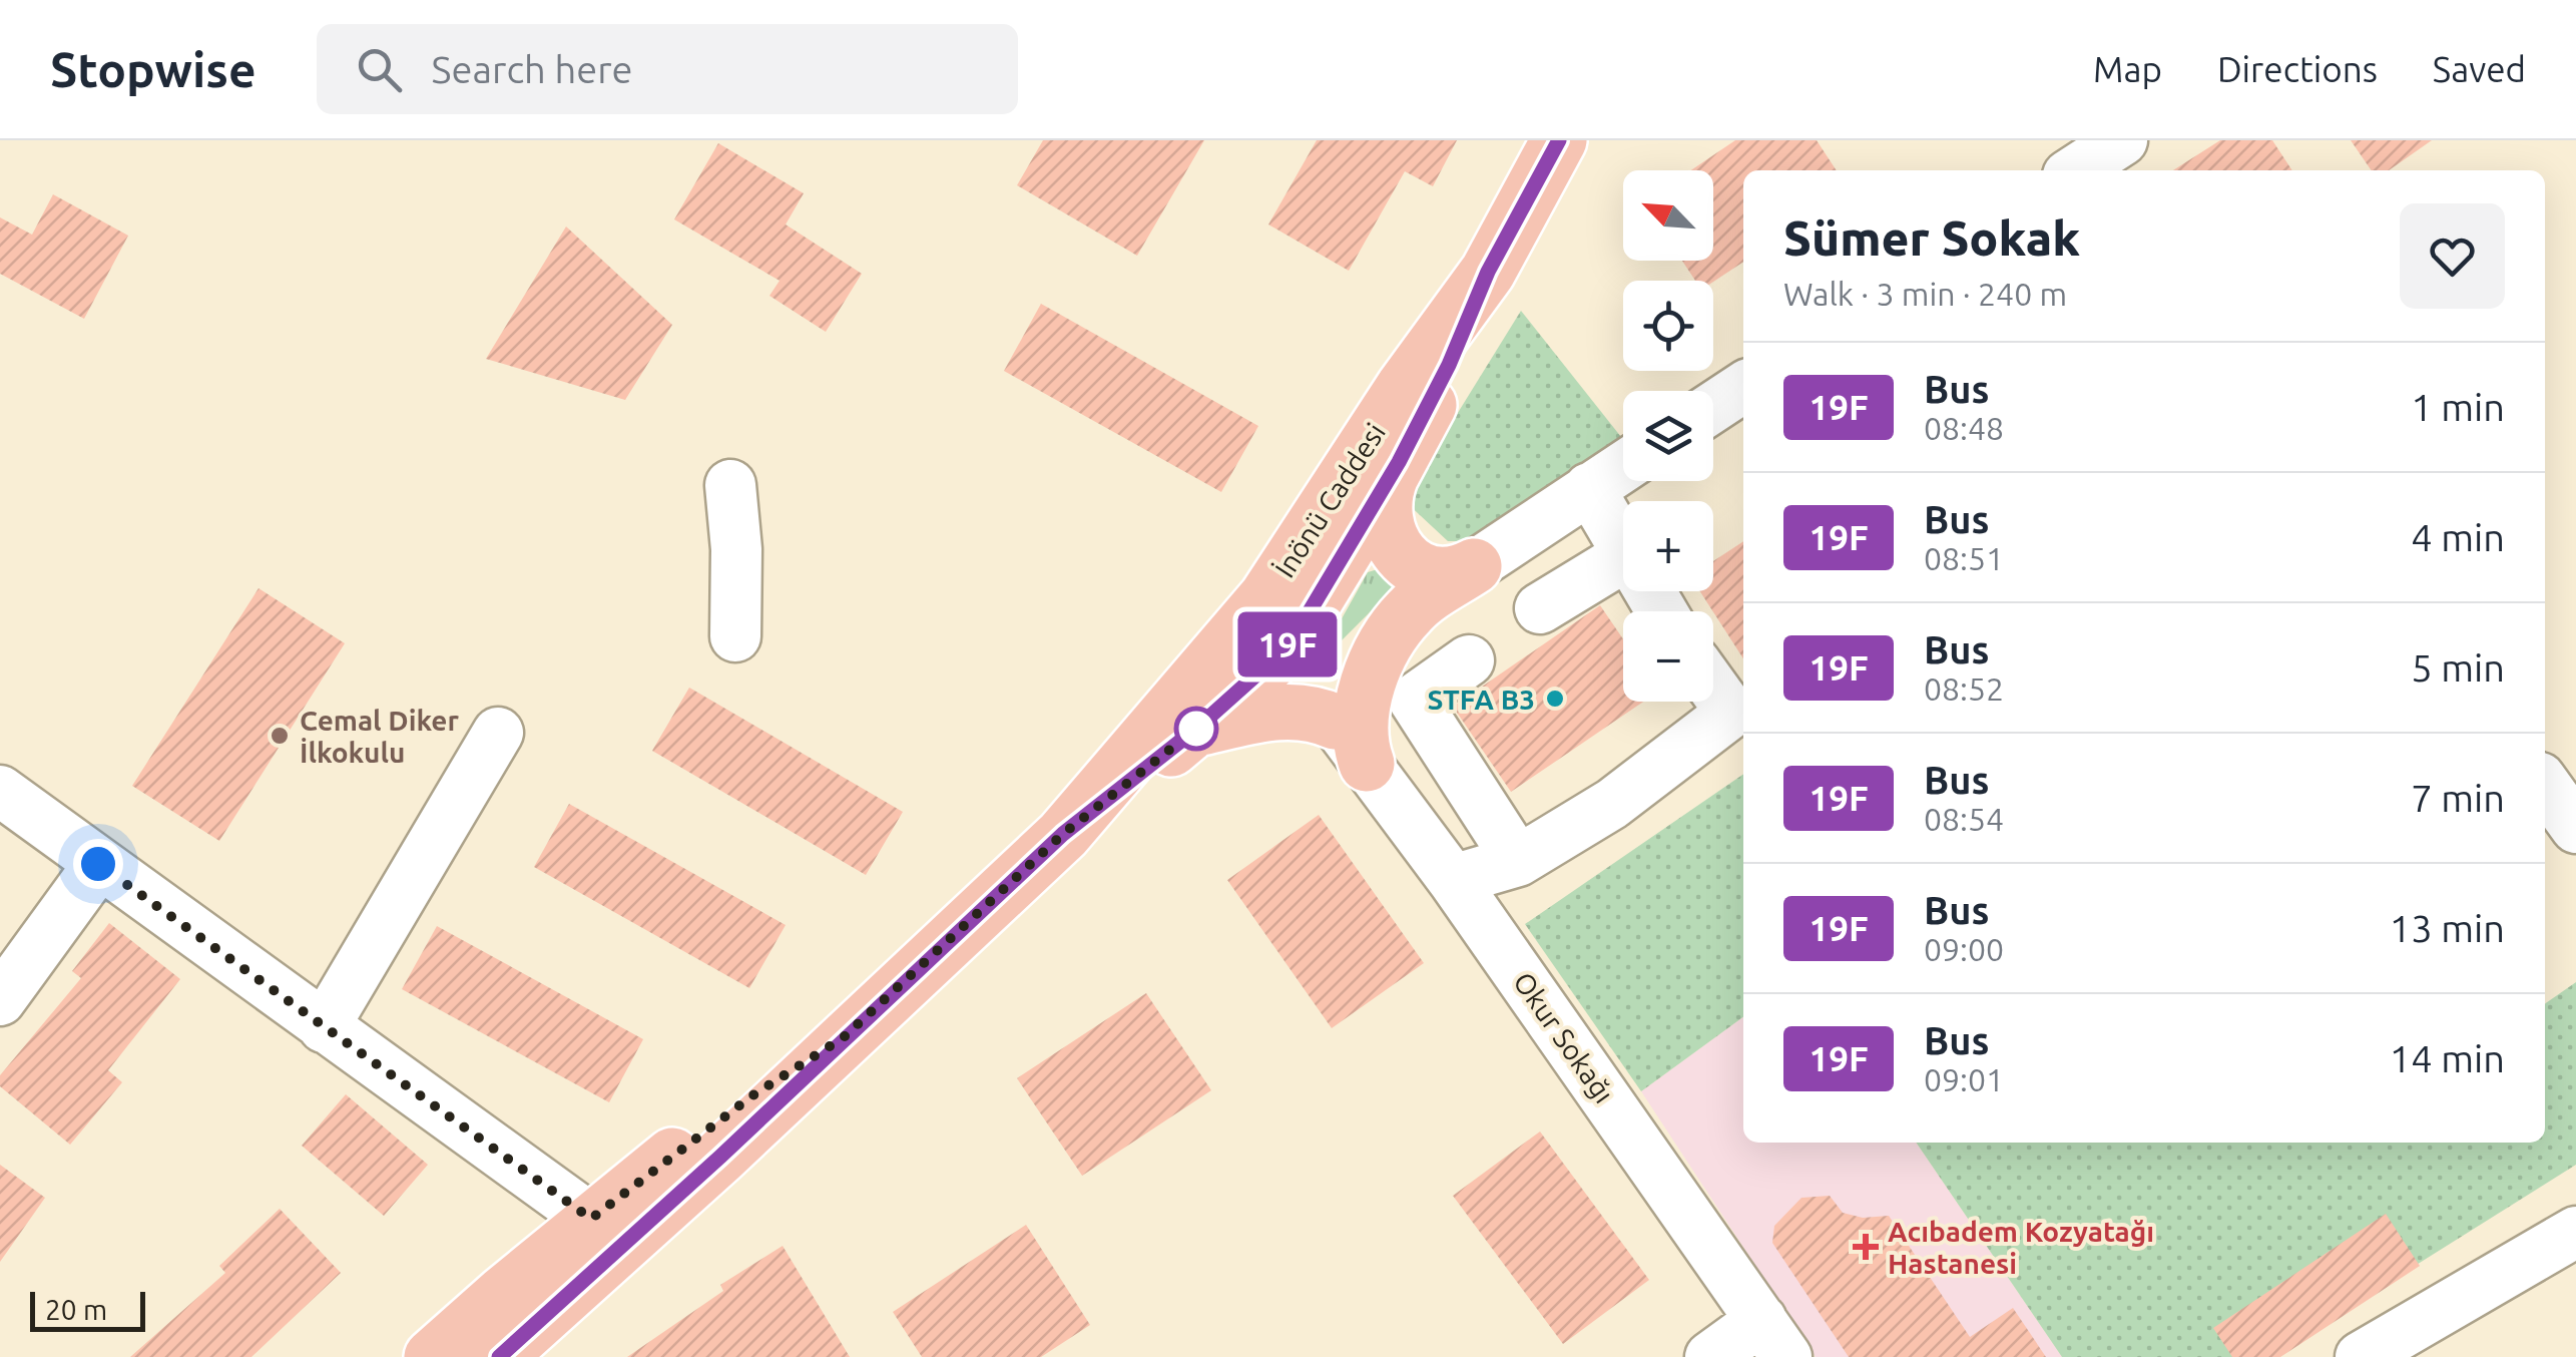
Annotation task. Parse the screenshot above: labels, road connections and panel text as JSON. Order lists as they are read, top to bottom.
{
  "streets": {
    "main road": ["İnönü Caddesi"],
    "street": ["Okur Sokağı"]
  },
  "places": {
    "other": ["STFA B3", "Cemal Diker İlkokulu"],
    "health": ["Acıbadem Kozyatağı Hastanesi"]
  },
  "lines": ["bus line 19F"],
  "scale_bar": "20 m",
  "north": "top left",
  "page": {
    "header": "Stopwise",
    "search": "Search here",
    "nav": ["Map", "Directions", "Saved"],
    "on_map": "19F",
    "map_buttons": ["+", "−"],
    "heading": ["Sümer Sokak", "Walk · 3 min · 240 m"],
    "list": [
      {
        "mark": "19F",
        "name": "Bus",
        "note": "08:48",
        "value": "1 min"
      },
      {
        "mark": "19F",
        "name": "Bus",
        "note": "08:51",
        "value": "4 min"
      },
      {
        "mark": "19F",
        "name": "Bus",
        "note": "08:52",
        "value": "5 min"
      },
      {
        "mark": "19F",
        "name": "Bus",
        "note": "08:54",
        "value": "7 min"
      },
      {
        "mark": "19F",
        "name": "Bus",
        "note": "09:00",
        "value": "13 min"
      },
      {
        "mark": "19F",
        "name": "Bus",
        "note": "09:01",
        "value": "14 min"
      }
    ],
    "scale": "20 m"
  }
}
